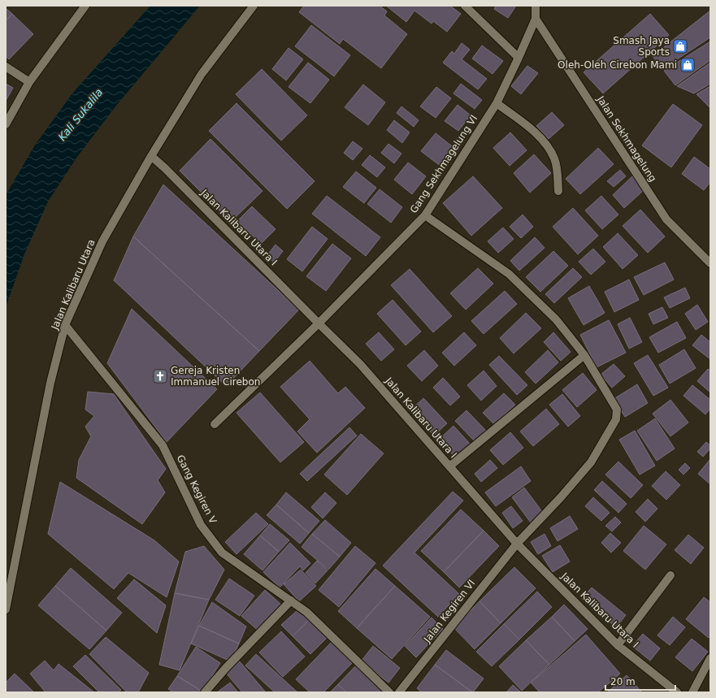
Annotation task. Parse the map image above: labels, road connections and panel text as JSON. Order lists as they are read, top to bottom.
{
  "streets": {
    "street": [
      "Jalan Sekhmagelung",
      "Gang Sekhmagelung VI",
      "Jalan Kalibaru Utara I",
      "Jalan Kalibaru Utara",
      "Gang Kegiren V",
      "Jalan Kegiren VI"
    ]
  },
  "crossings": [
    ["Jalan Sekhmagelung", "Gang Sekhmagelung VI"],
    ["Gang Sekhmagelung VI", "Jalan Kalibaru Utara I"],
    ["Gang Sekhmagelung VI", "Jalan Kegiren VI"],
    ["Jalan Kalibaru Utara I", "Jalan Kalibaru Utara"],
    ["Jalan Kalibaru Utara I", "Jalan Kegiren VI"],
    ["Jalan Kalibaru Utara", "Gang Kegiren V"]
  ],
  "water": ["Kali Sukalila"],
  "places": {
    "shop": ["Smash Jaya Sports", "Oleh-Oleh Cirebon Mami"],
    "church": ["Gereja Kristen Immanuel Cirebon"]
  },
  "scale_bar": "20 m"
}
